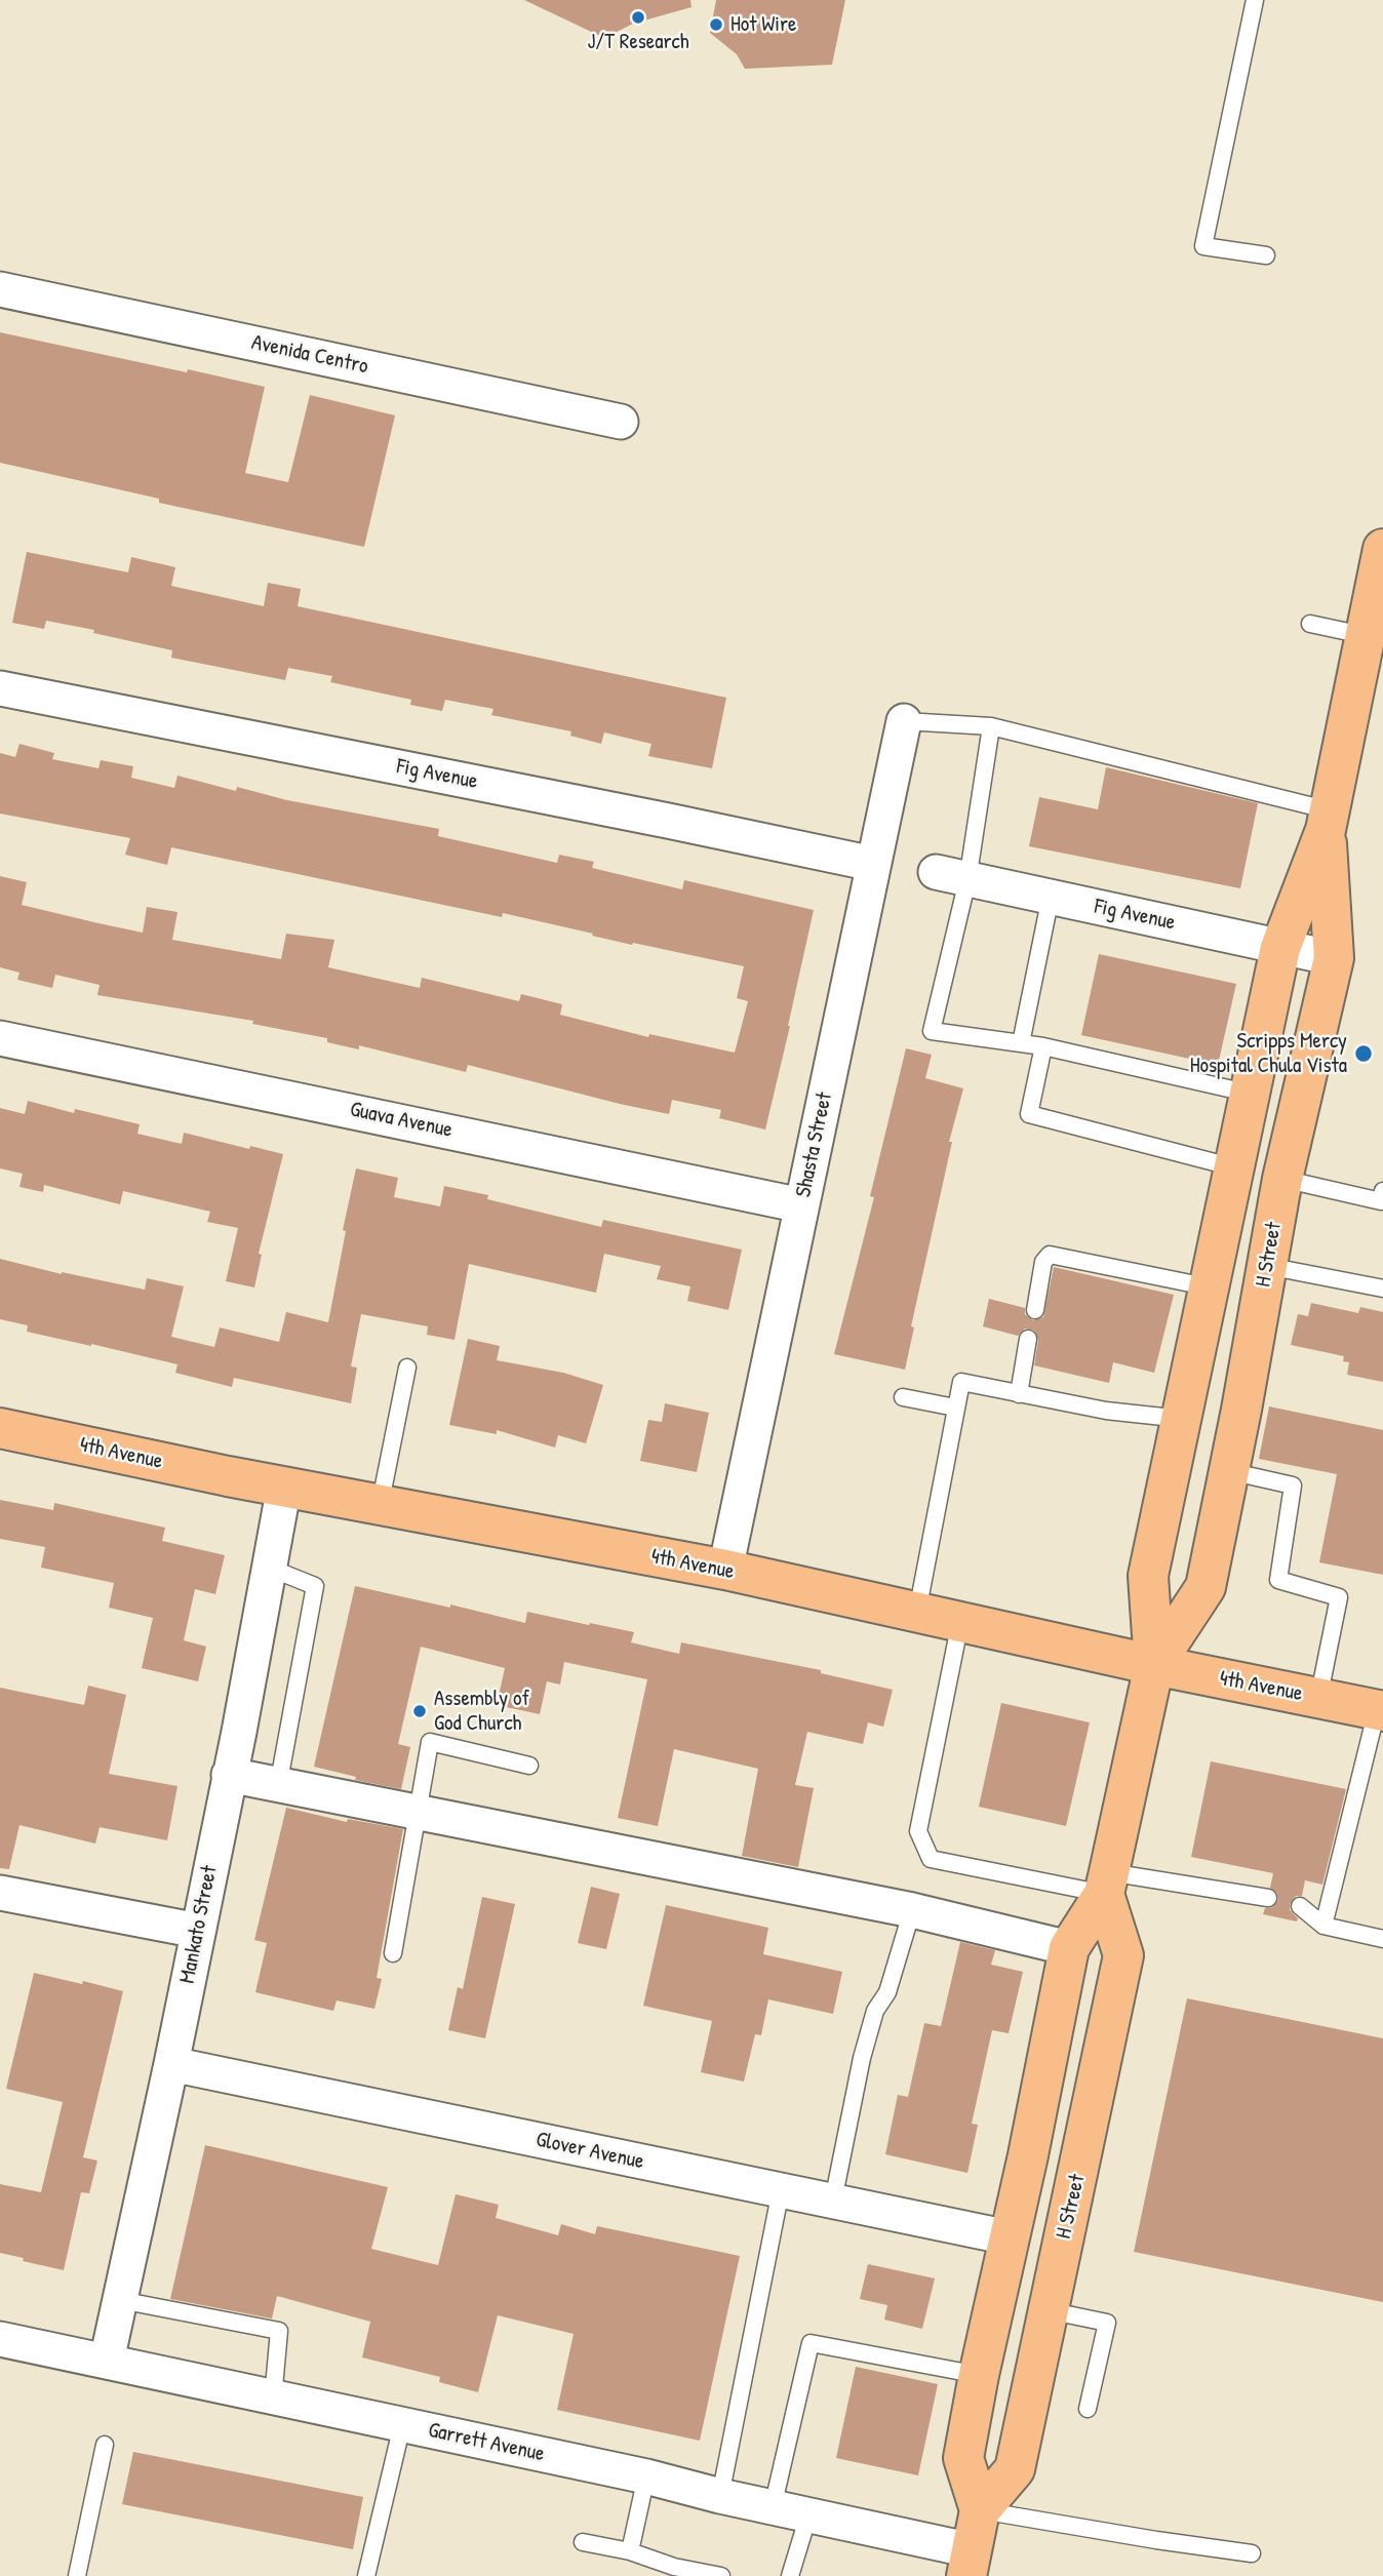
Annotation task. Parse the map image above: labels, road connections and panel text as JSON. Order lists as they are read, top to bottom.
{
  "streets": {
    "main road": ["H Street", "4th Avenue"],
    "street": [
      "Avenida Centro",
      "Fig Avenue",
      "Guava Avenue",
      "Shasta Street",
      "Mankato Street",
      "Glover Avenue",
      "Garrett Avenue"
    ]
  },
  "crossings": [
    ["Fig Avenue", "Shasta Street"],
    ["Fig Avenue", "H Street"],
    ["Guava Avenue", "Shasta Street"],
    ["Shasta Street", "4th Avenue"],
    ["H Street", "4th Avenue"],
    ["H Street", "Glover Avenue"],
    ["H Street", "Garrett Avenue"],
    ["4th Avenue", "Mankato Street"],
    ["Mankato Street", "Glover Avenue"],
    ["Mankato Street", "Garrett Avenue"]
  ],
  "places": [
    "J/T Research",
    "Hot Wire",
    "Scripps Mercy Hospital Chula Vista",
    "Assembly of God Church"
  ]
}
